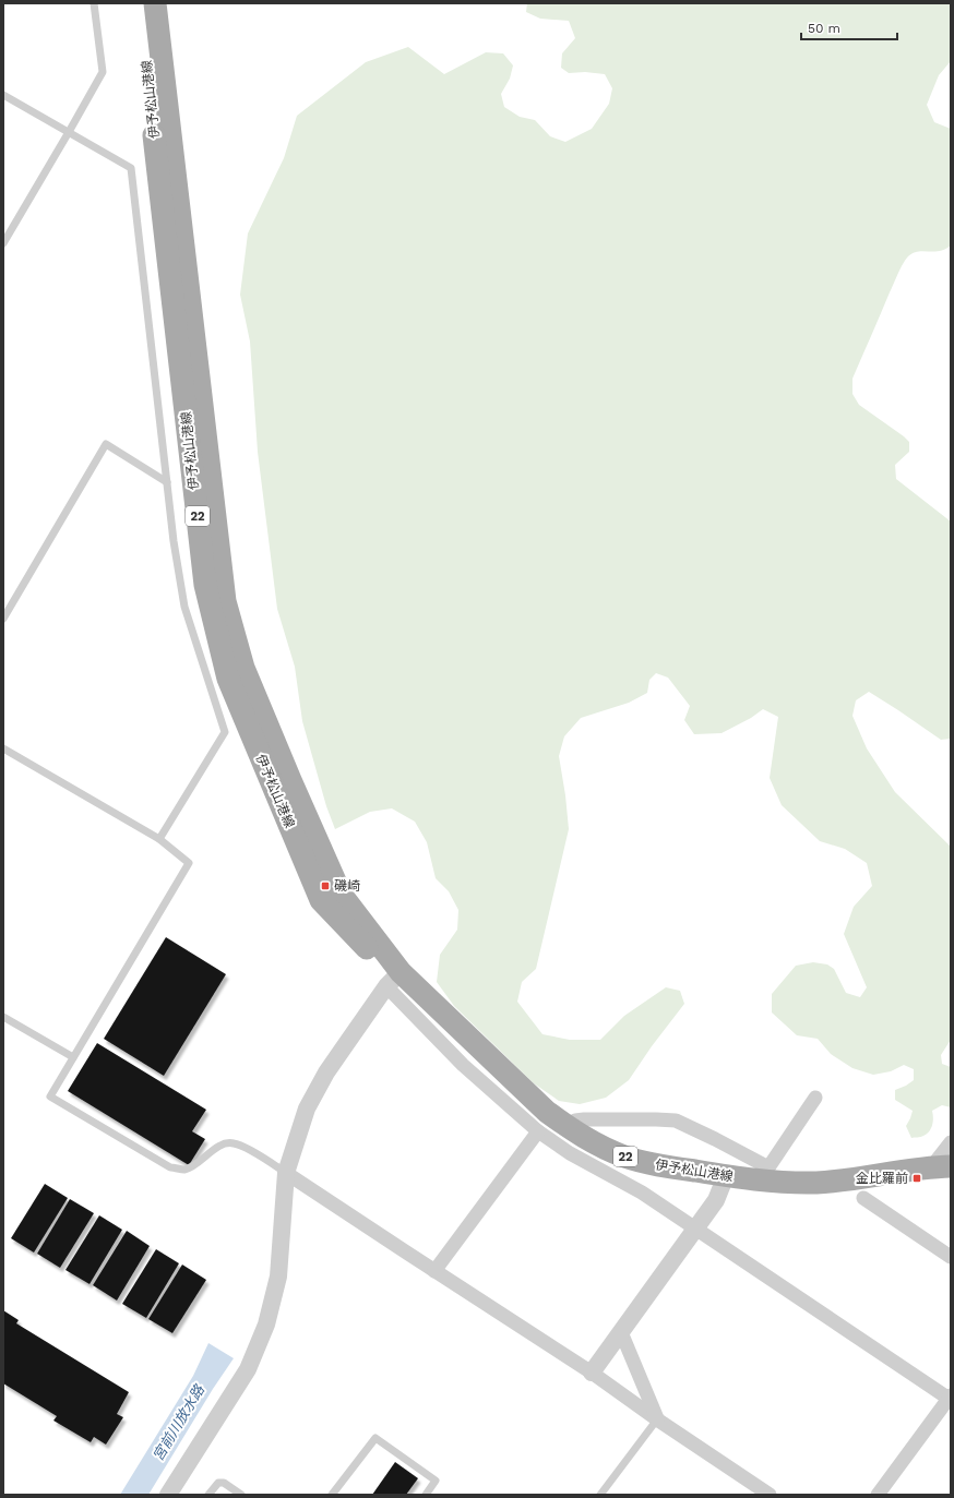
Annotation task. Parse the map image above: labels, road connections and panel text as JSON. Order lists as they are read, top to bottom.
{
  "streets": {
    "main road": ["伊予松山港線", "22"]
  },
  "water": ["宮前川放水路"],
  "places": {
    "transit": ["磯崎", "金比羅前"]
  },
  "scale_bar": "50 m"
}
